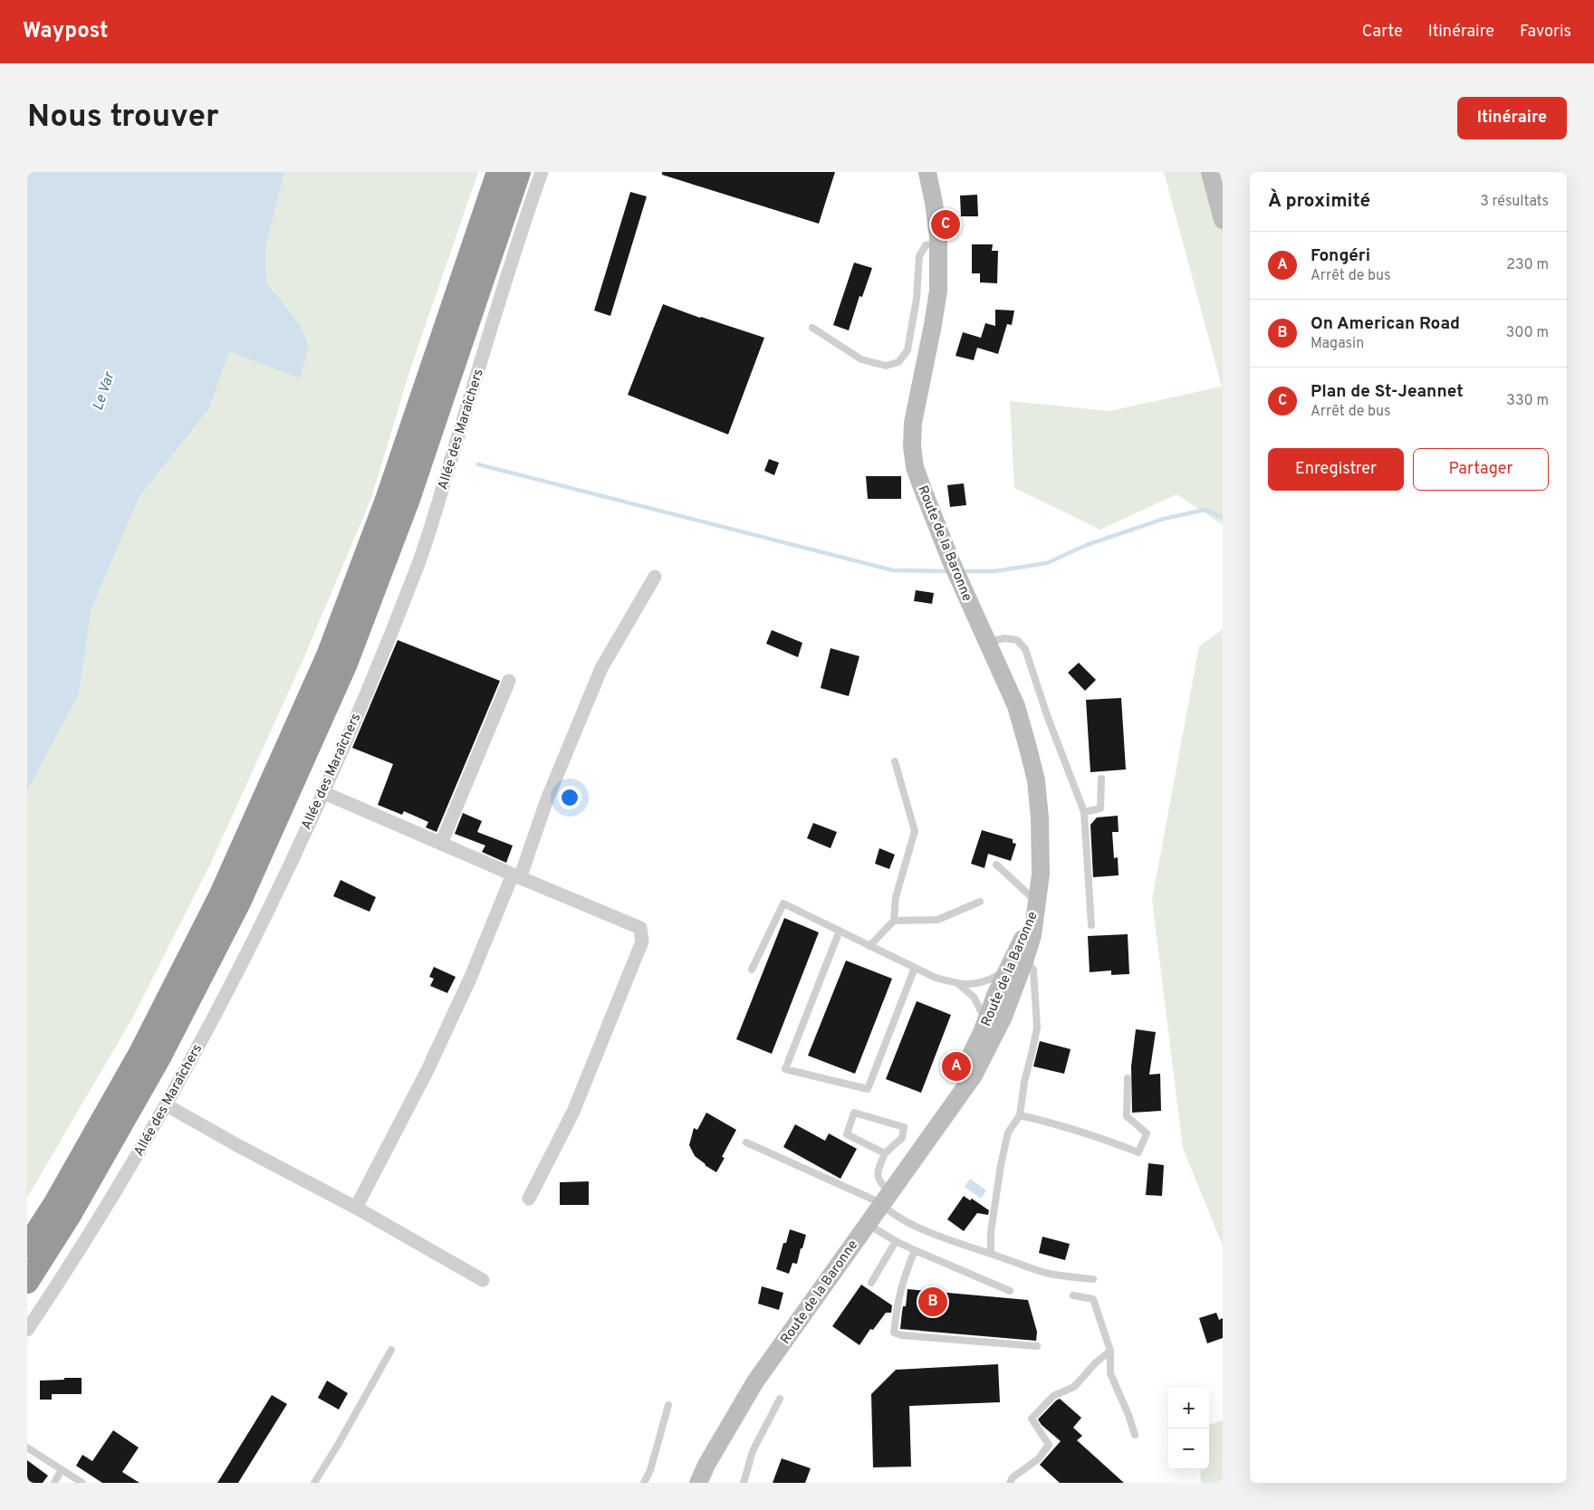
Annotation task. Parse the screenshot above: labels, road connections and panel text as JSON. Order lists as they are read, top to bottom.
{
  "streets": {
    "main road": ["Route de la Baronne"],
    "street": ["Allée des Maraîchers"]
  },
  "water": ["Le Var"],
  "page": {
    "header": "Waypost",
    "nav": ["Carte", "Itinéraire", "Favoris"],
    "buttons": [
      "Itinéraire",
      ["Enregistrer", "Partager"]
    ],
    "title": "Nous trouver",
    "heading": ["À proximité", "3 résultats"],
    "pins": ["C", "A", "B"],
    "list": [
      {
        "mark": "A",
        "name": "Fongéri",
        "note": "Arrêt de bus",
        "value": "230 m"
      },
      {
        "mark": "B",
        "name": "On American Road",
        "note": "Magasin",
        "value": "300 m"
      },
      {
        "mark": "C",
        "name": "Plan de St-Jeannet",
        "note": "Arrêt de bus",
        "value": "330 m"
      }
    ],
    "map_buttons": ["+", "−"]
  }
}
